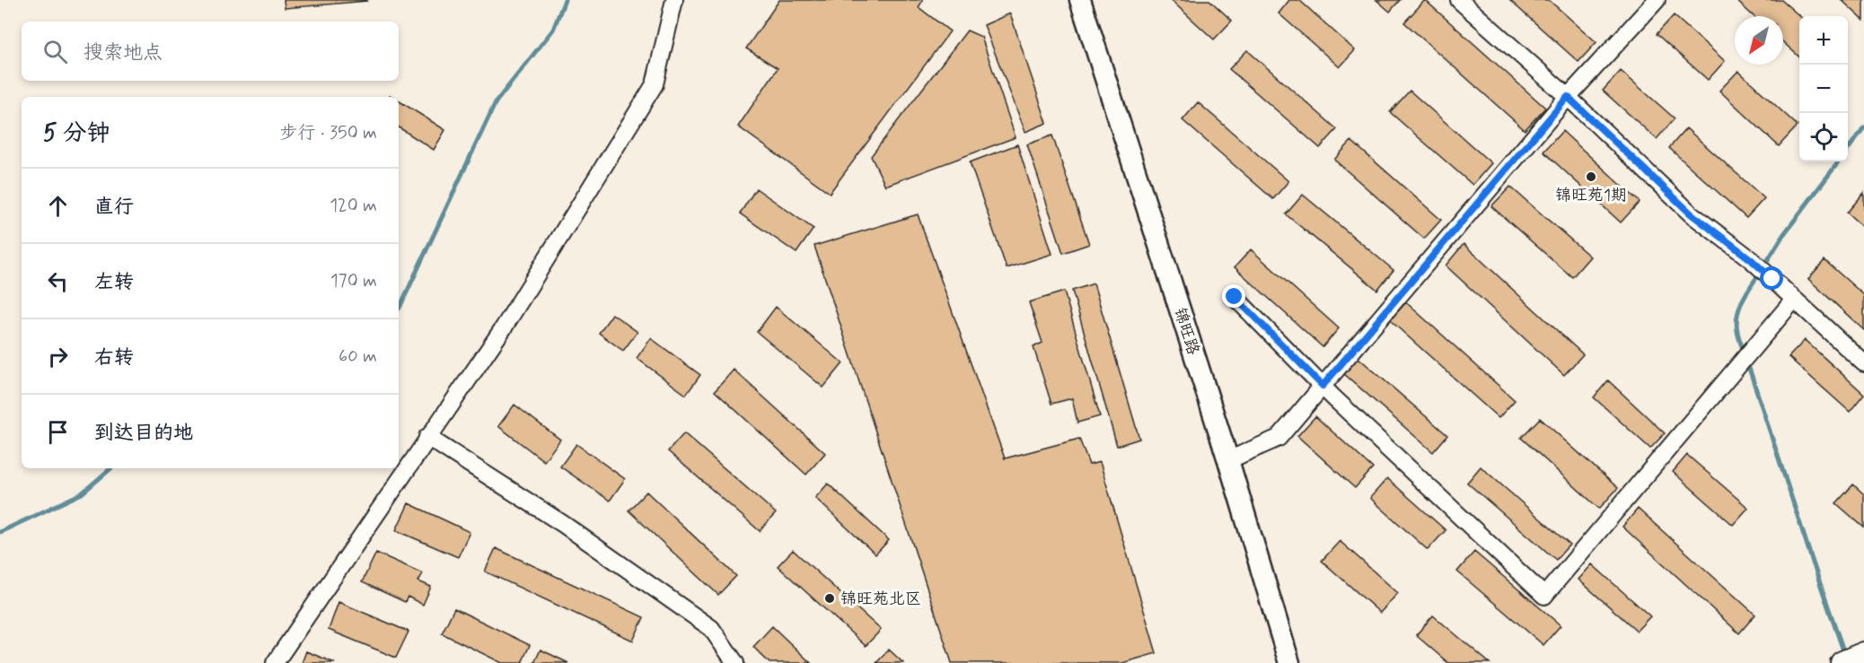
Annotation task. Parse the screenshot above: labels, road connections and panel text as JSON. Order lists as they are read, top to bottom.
{
  "streets": {
    "street": ["锦旺路"]
  },
  "places": ["锦旺苑1期", "锦旺苑北区"],
  "north": "bottom left",
  "page": {
    "map_buttons": ["+", "−"],
    "search": "搜索地点",
    "heading": ["5 分钟", "步行 · 350 m"],
    "list": [
      ["直行", "120 m"],
      ["左转", "170 m"],
      ["右转", "60 m"],
      "到达目的地"
    ]
  }
}
